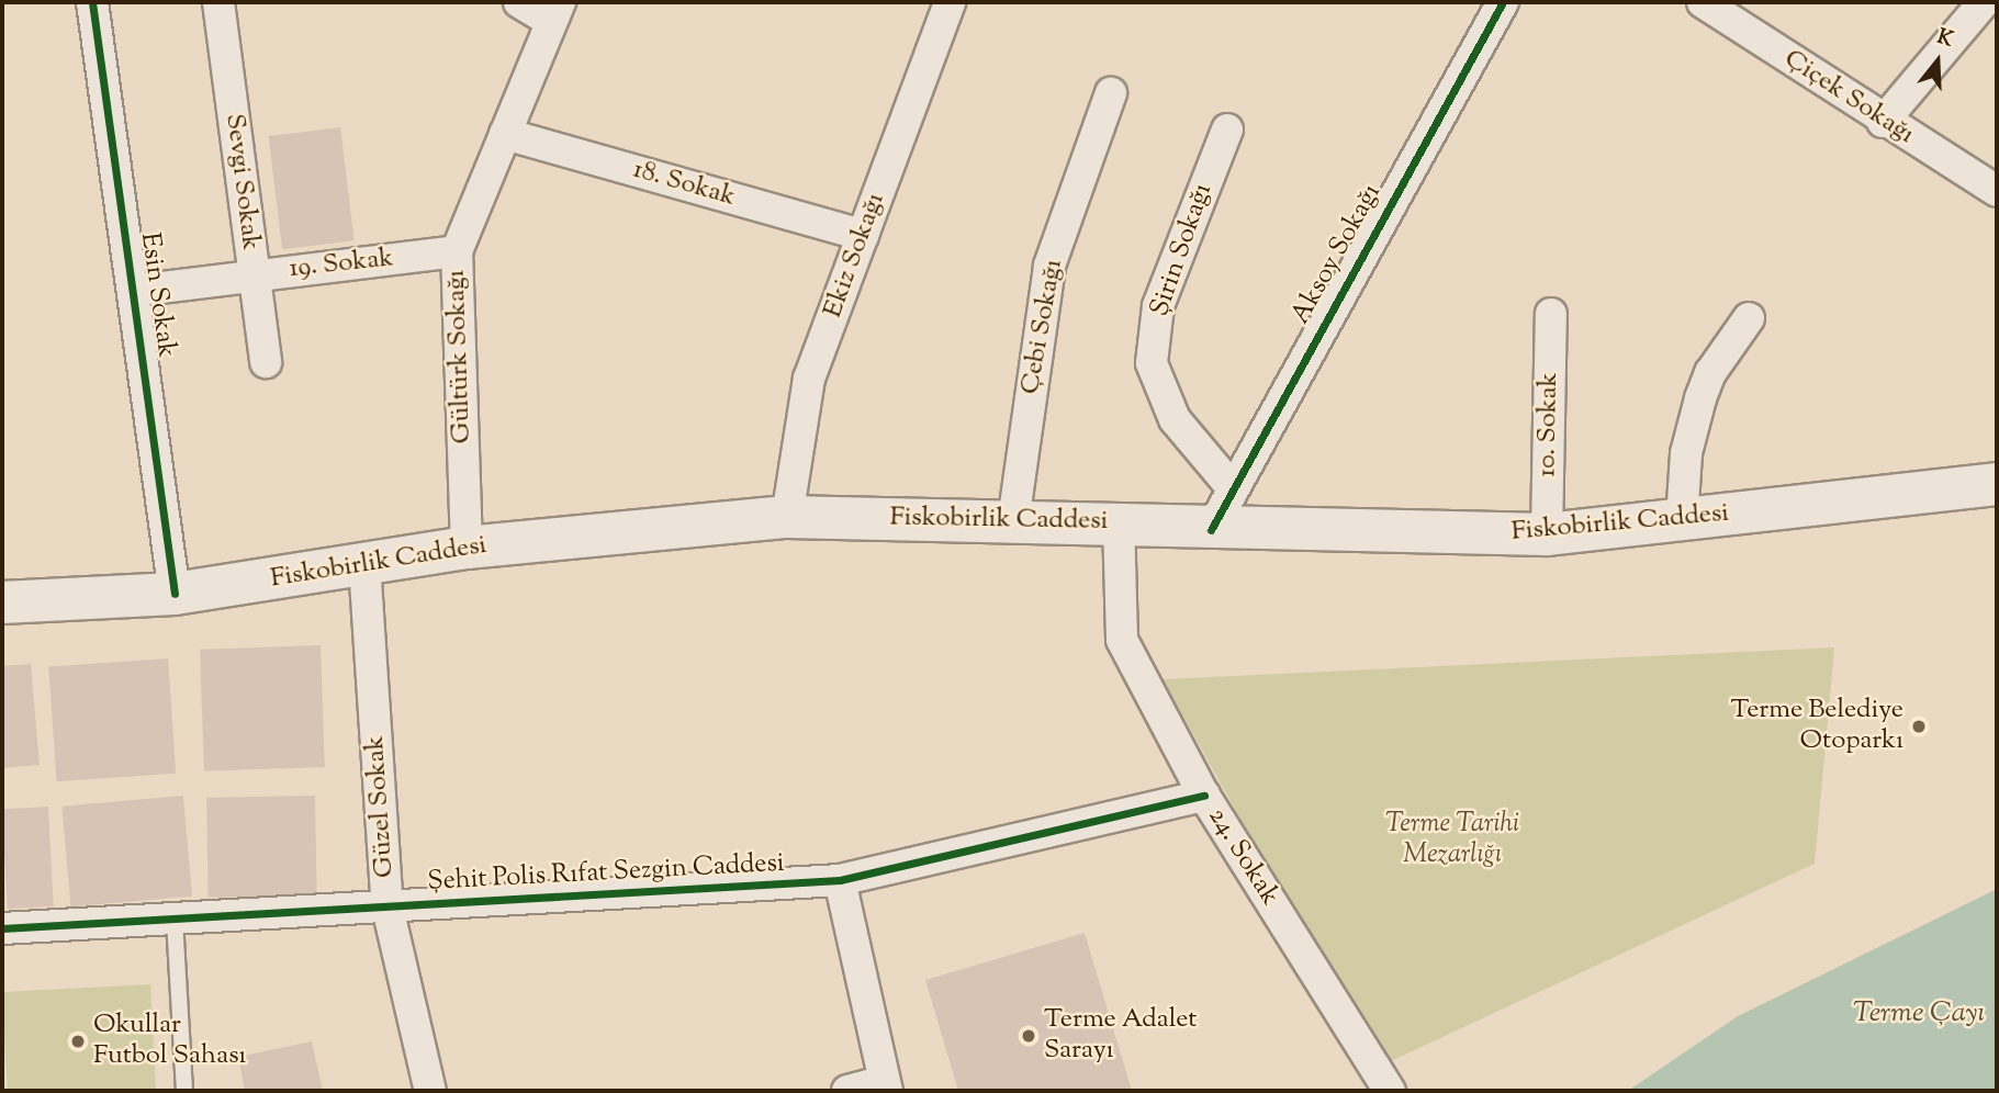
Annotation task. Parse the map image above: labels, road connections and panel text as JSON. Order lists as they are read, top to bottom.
{
  "streets": {
    "main road": ["Fiskobirlik Caddesi"],
    "street": [
      "Çiçek Sokağı",
      "Sevgi Sokak",
      "18. Sokak",
      "Şirin Sokağı",
      "Aksoy Sokağı",
      "Ekiz Sokağı",
      "19. Sokak",
      "Esin Sokak",
      "Çebi Sokağı",
      "Gültürk Sokağı",
      "10. Sokak",
      "Güzel Sokak",
      "24. Sokak",
      "Şehit Polis Rıfat Sezgin Caddesi"
    ]
  },
  "crossings": [
    ["Sevgi Sokak", "19. Sokak"],
    ["18. Sokak", "Ekiz Sokağı"],
    ["18. Sokak", "Gültürk Sokağı"],
    ["Şirin Sokağı", "Aksoy Sokağı"],
    ["Aksoy Sokağı", "Fiskobirlik Caddesi"],
    ["Ekiz Sokağı", "Fiskobirlik Caddesi"],
    ["19. Sokak", "Esin Sokak"],
    ["19. Sokak", "Gültürk Sokağı"],
    ["Esin Sokak", "Fiskobirlik Caddesi"],
    ["Çebi Sokağı", "Fiskobirlik Caddesi"],
    ["Gültürk Sokağı", "Fiskobirlik Caddesi"],
    ["10. Sokak", "Fiskobirlik Caddesi"],
    ["Fiskobirlik Caddesi", "Güzel Sokak"],
    ["Fiskobirlik Caddesi", "24. Sokak"],
    ["Güzel Sokak", "Şehit Polis Rıfat Sezgin Caddesi"],
    ["24. Sokak", "Şehit Polis Rıfat Sezgin Caddesi"]
  ],
  "water": ["Terme Çayı"],
  "parks": ["Terme Tarihi Mezarlığı"],
  "places": ["Terme Belediye Otoparkı", "Terme Adalet Sarayı", "Okullar Futbol Sahası"],
  "north": "top"
}
